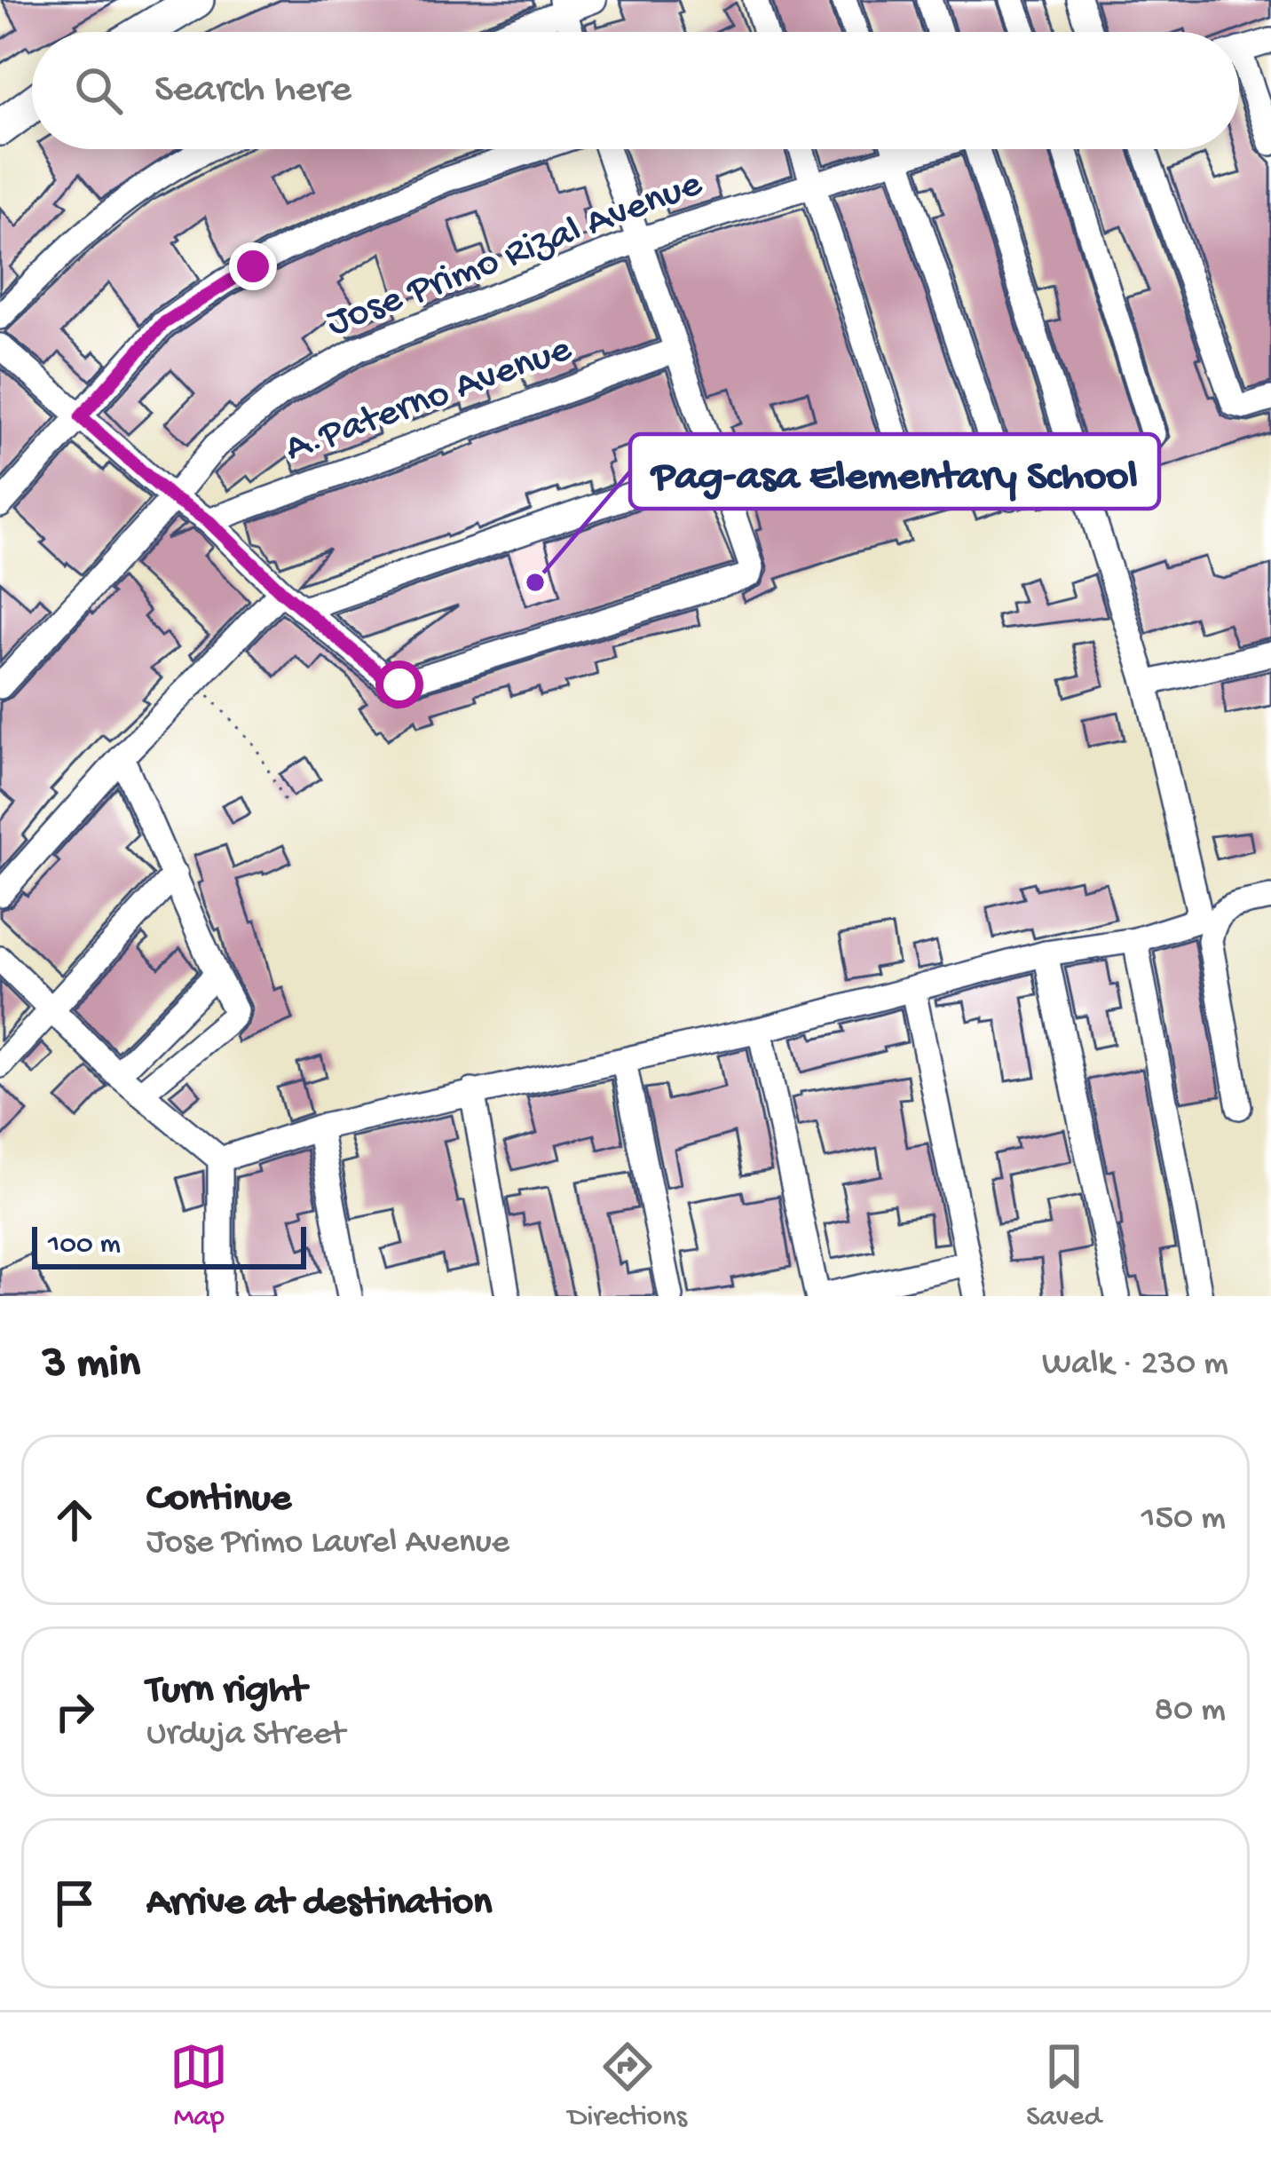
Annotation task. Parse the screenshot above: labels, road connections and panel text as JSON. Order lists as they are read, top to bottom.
{
  "streets": {
    "street": ["Jose Primo Rizal Avenue", "A.Paterno Avenue"]
  },
  "places": ["Pag-asa Elementary School"],
  "scale_bar": "100 m",
  "page": {
    "search": "Search here",
    "scale": "100 m",
    "heading": ["3 min", "Walk · 230 m"],
    "list": [
      ["Continue", "Jose Primo Laurel Avenue", "150 m"],
      ["Turn right", "Urduja Street", "80 m"],
      "Arrive at destination"
    ],
    "nav": ["Map", "Directions", "Saved"]
  }
}
